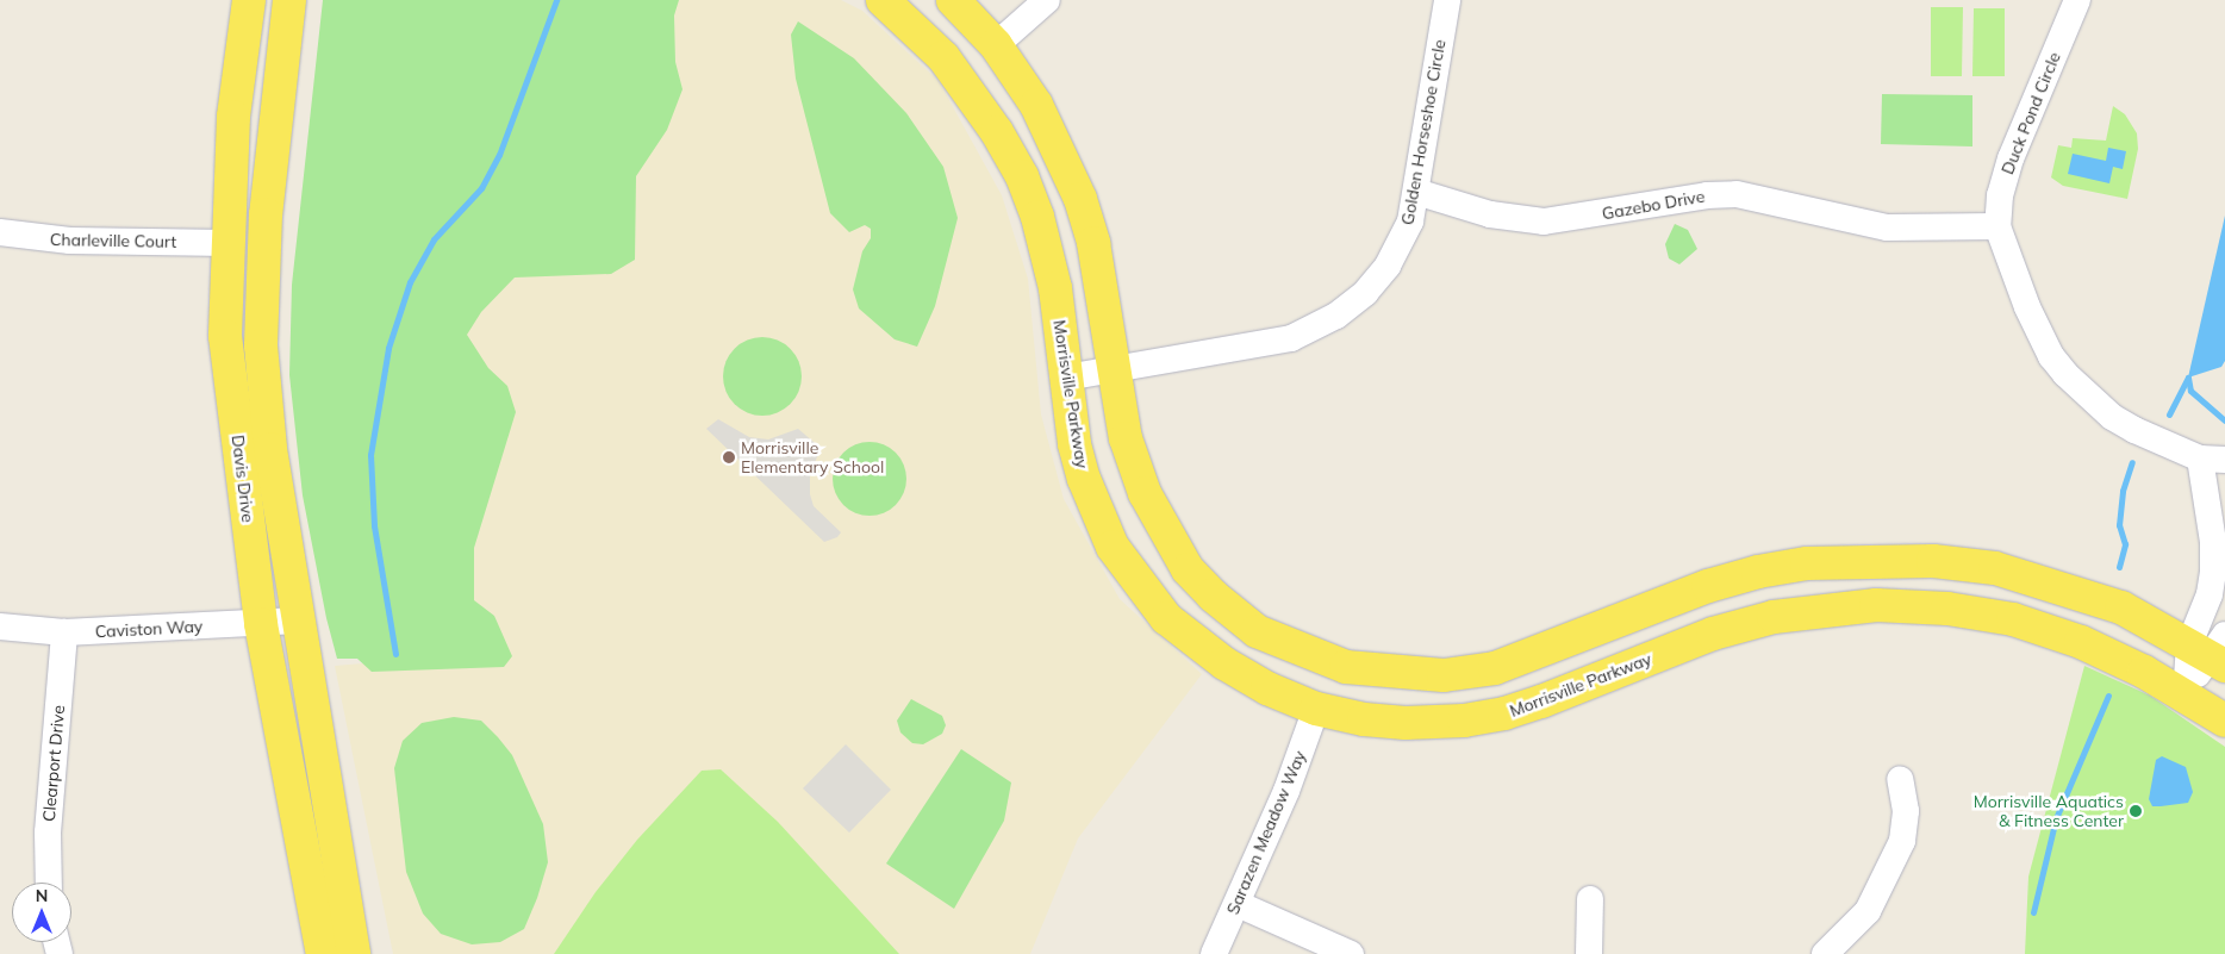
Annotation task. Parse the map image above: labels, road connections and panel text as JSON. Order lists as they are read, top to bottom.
{
  "streets": {
    "main road": ["Morrisville Parkway", "Davis Drive"],
    "street": [
      "Duck Pond Circle",
      "Golden Horseshoe Circle",
      "Gazebo Drive",
      "Charleville Court",
      "Caviston Way",
      "Clearport Drive",
      "Sarazen Meadow Way"
    ]
  },
  "crossings": [
    ["Duck Pond Circle", "Gazebo Drive"],
    ["Duck Pond Circle", "Morrisville Parkway"],
    ["Golden Horseshoe Circle", "Gazebo Drive"],
    ["Golden Horseshoe Circle", "Morrisville Parkway"],
    ["Charleville Court", "Davis Drive"],
    ["Morrisville Parkway", "Sarazen Meadow Way"],
    ["Davis Drive", "Caviston Way"],
    ["Caviston Way", "Clearport Drive"]
  ],
  "places": ["Morrisville Elementary School", "Morrisville Aquatics & Fitness Center"],
  "north": "top"
}
